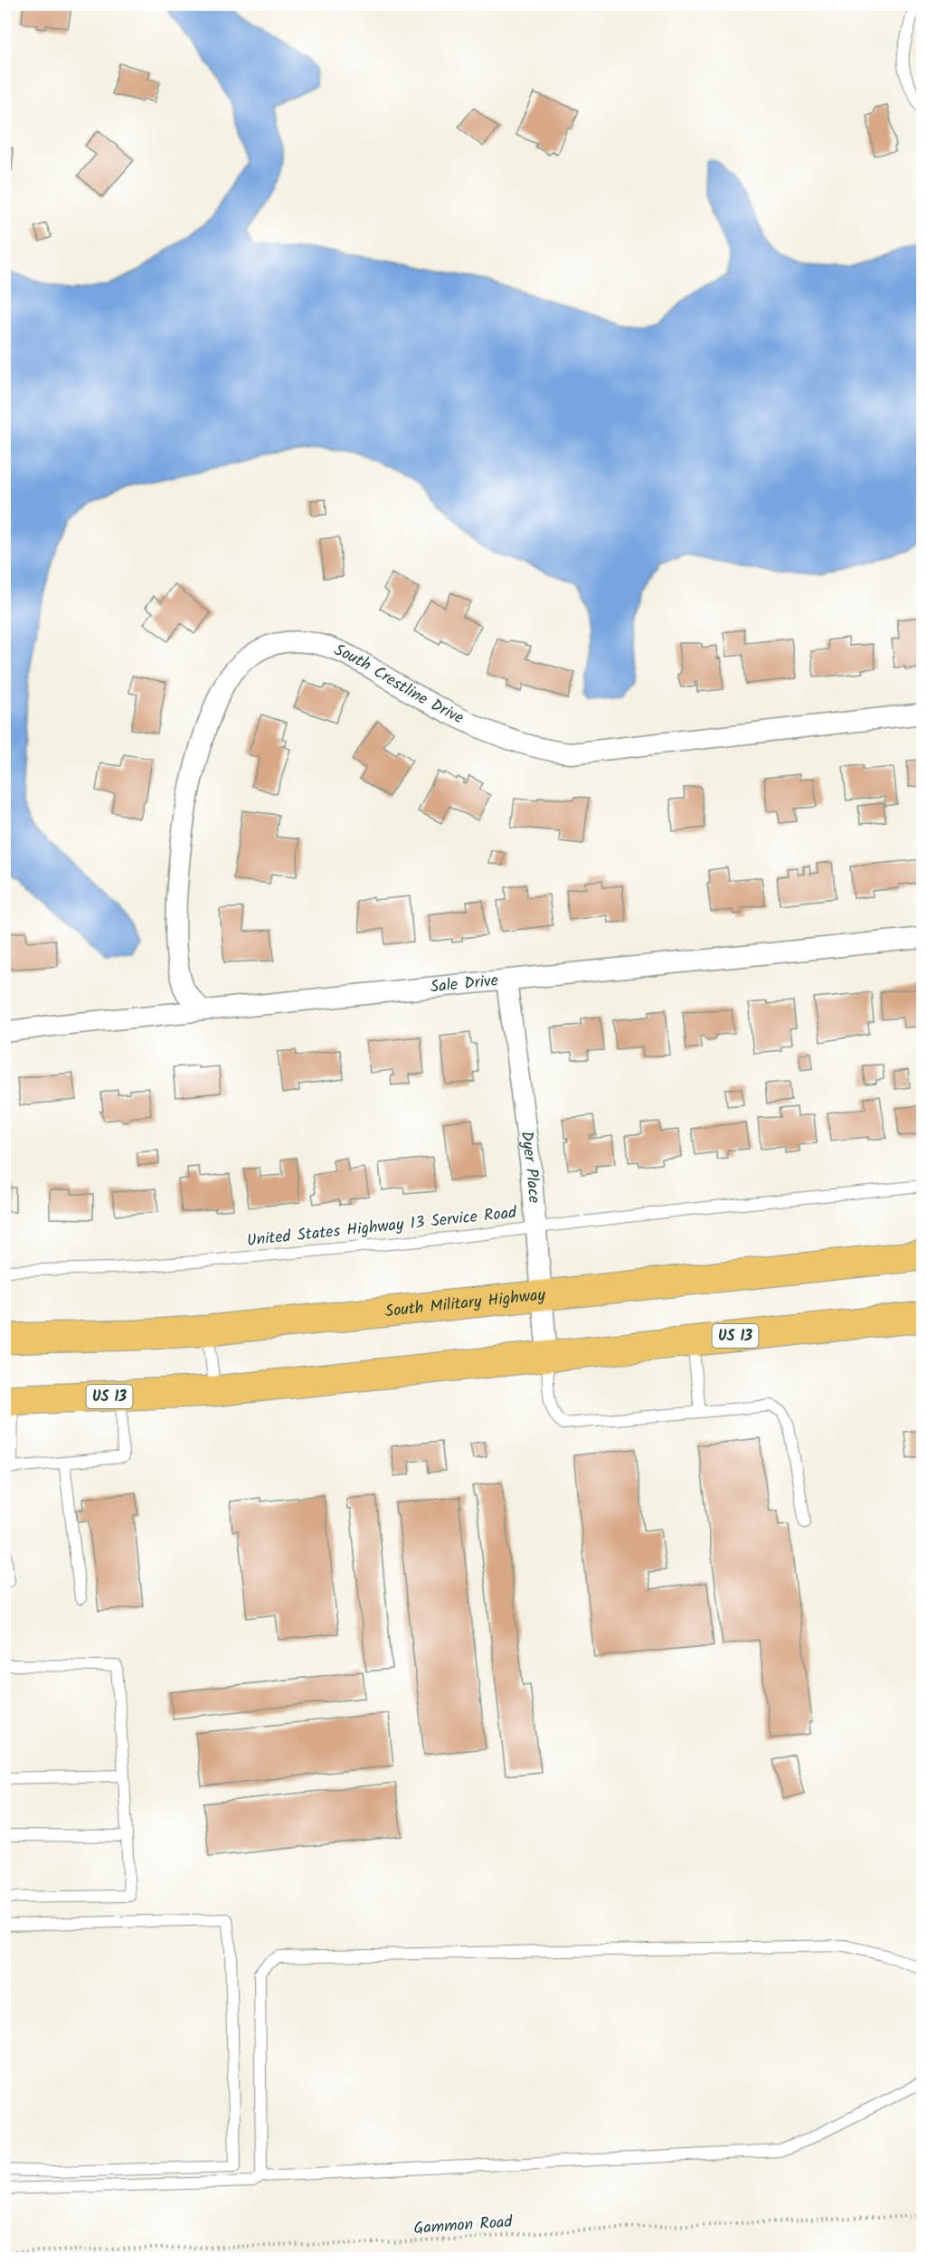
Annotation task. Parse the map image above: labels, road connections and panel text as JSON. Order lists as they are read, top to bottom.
{
  "streets": {
    "main road": ["South Military Highway", "US 13"],
    "street": ["South Crestline Drive", "Sale Drive", "Dyer Place"],
    "lane": ["United States Highway 13 Service Road"],
    "path": ["Gammon Road"]
  },
  "crossings": [
    ["South Crestline Drive", "Sale Drive"],
    ["Sale Drive", "Dyer Place"],
    ["Dyer Place", "United States Highway 13 Service Road"],
    ["Dyer Place", "South Military Highway"],
    ["Dyer Place", "US 13"]
  ]
}
